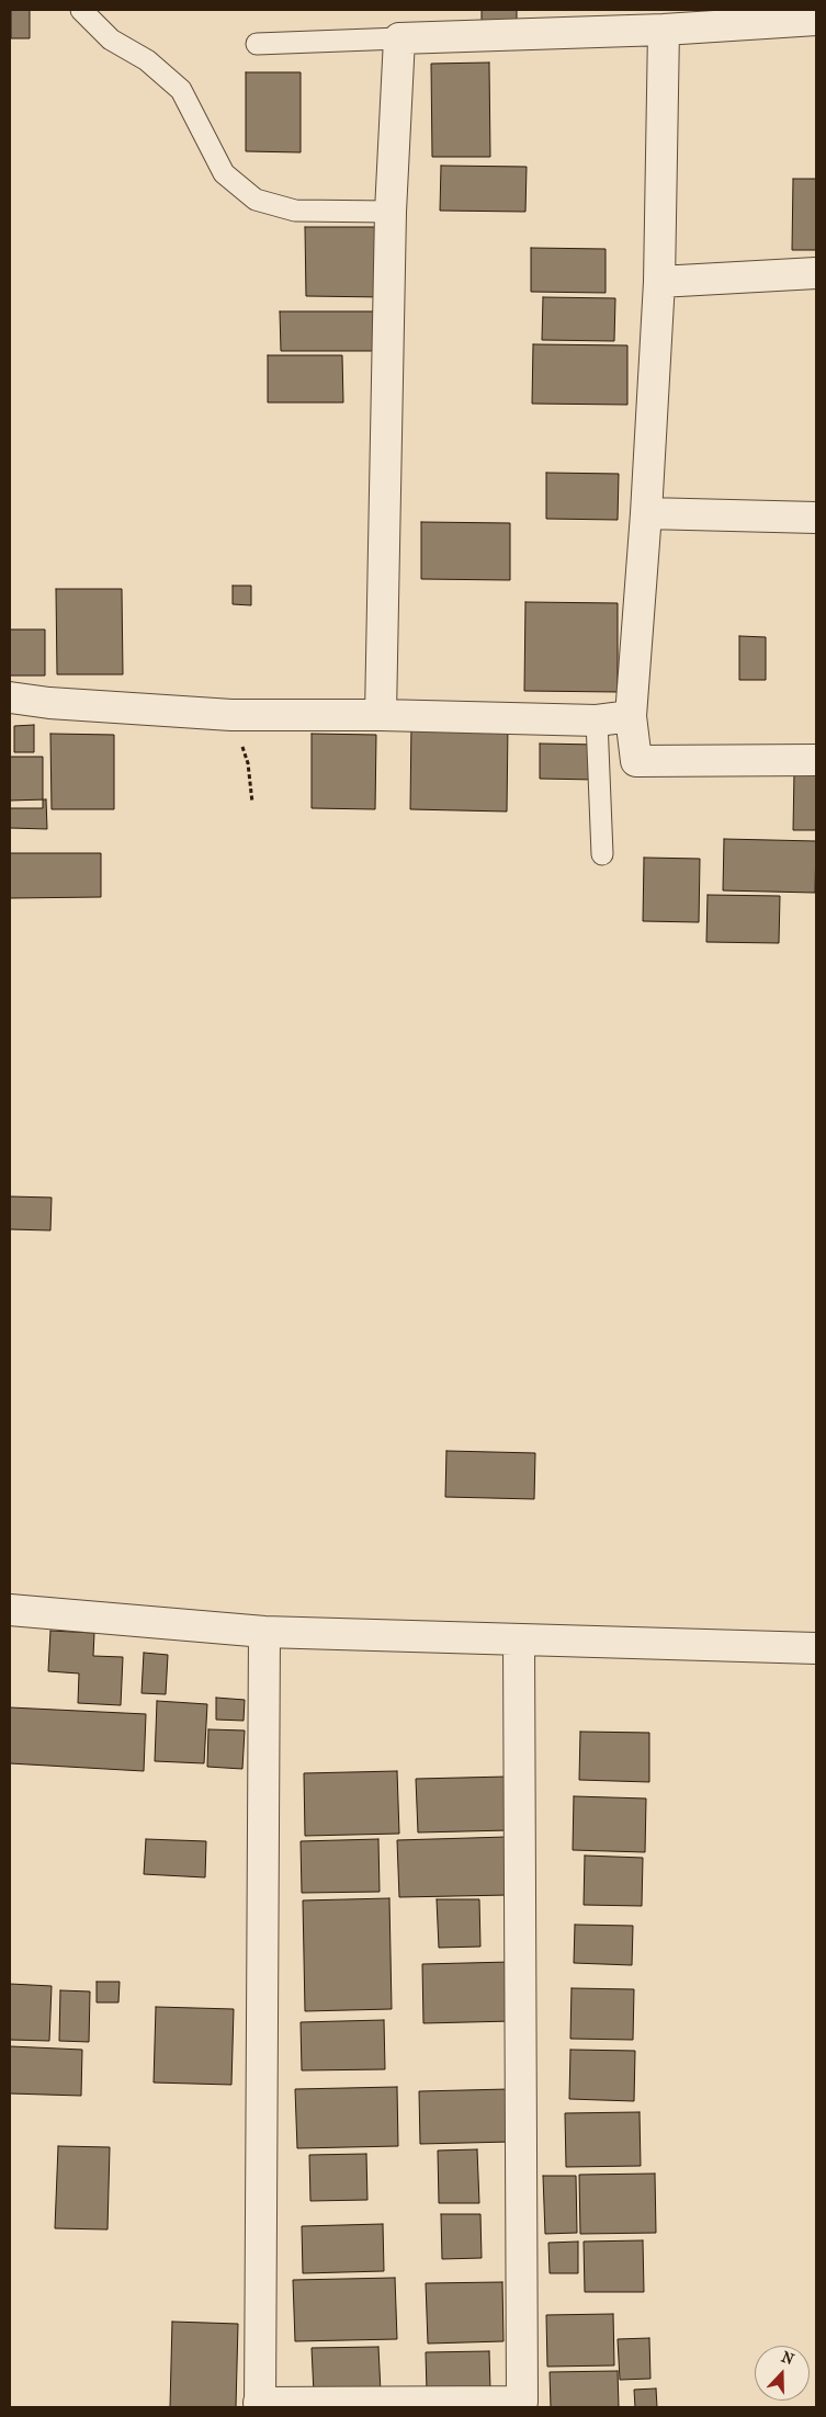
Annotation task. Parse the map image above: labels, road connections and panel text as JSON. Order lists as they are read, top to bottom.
{
  "north": "top"
}
